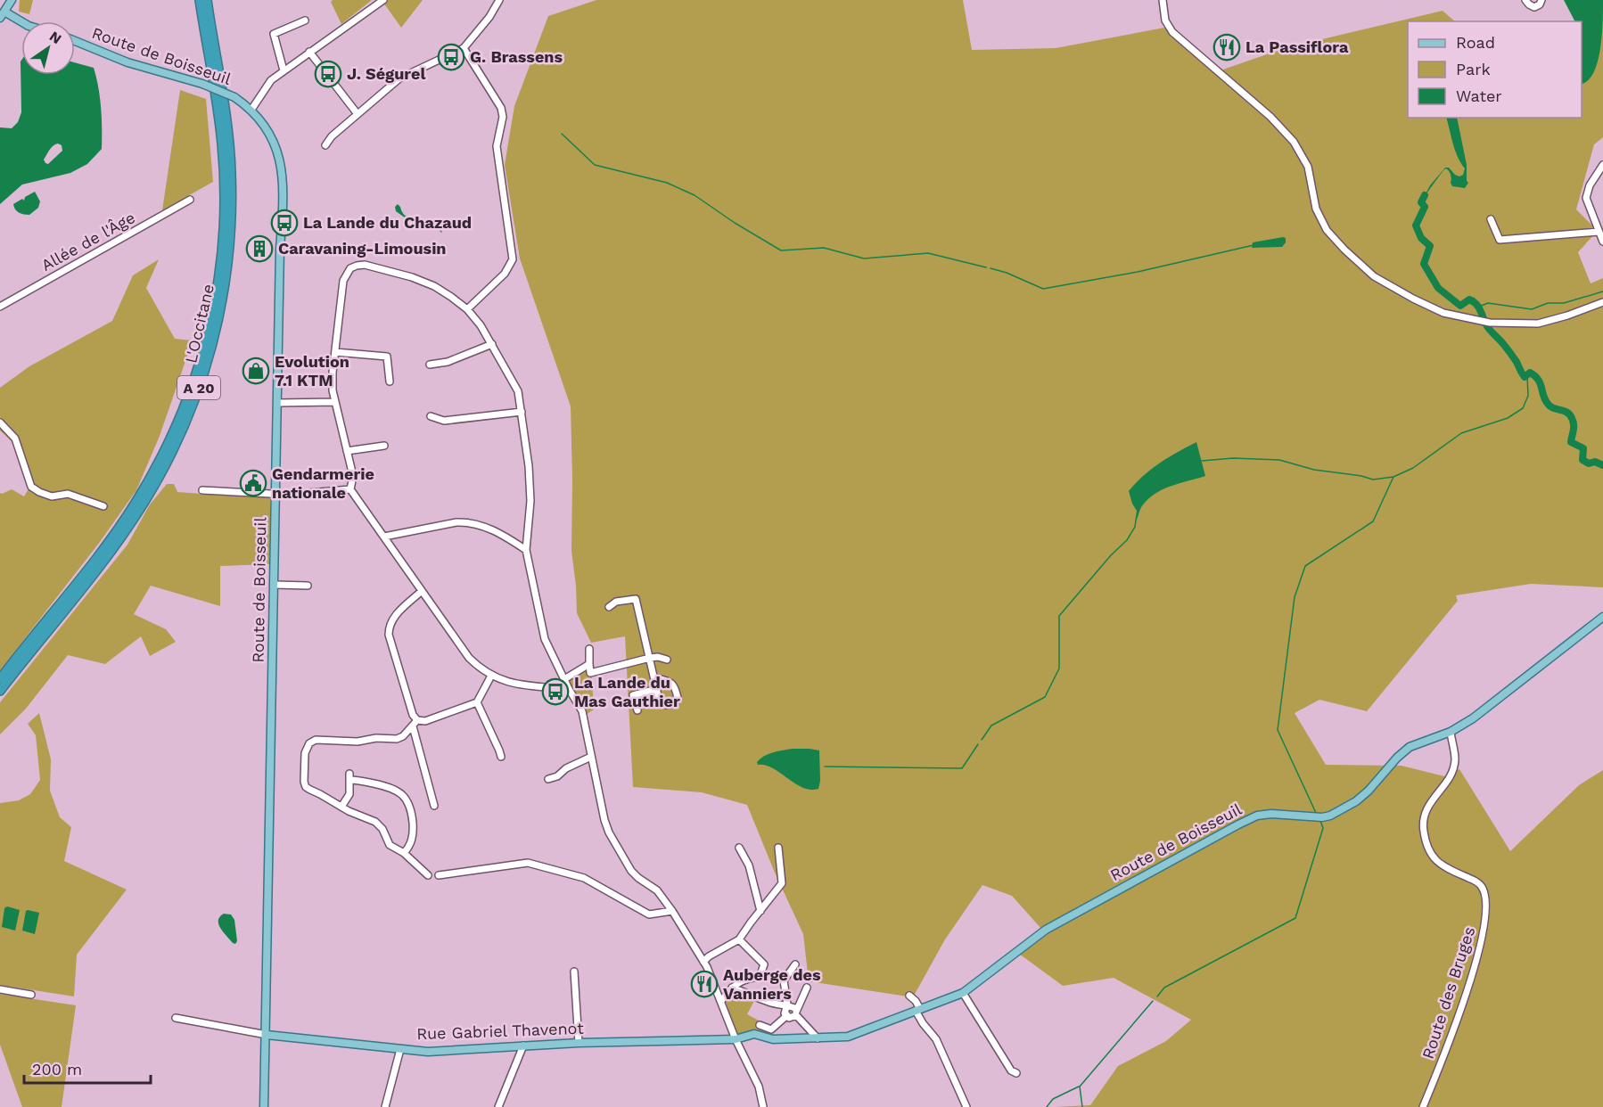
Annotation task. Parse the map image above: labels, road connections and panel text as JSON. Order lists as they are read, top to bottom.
{
  "streets": {
    "highway": ["L'Occitane", "A 20"],
    "main road": ["Route de Boisseuil", "Rue Gabriel Thavenot"],
    "street": ["Allée de l'Âge", "Route des Bruges"]
  },
  "crossings": [
    ["Route de Boisseuil", "Route des Bruges"],
    ["Route de Boisseuil", "Rue Gabriel Thavenot"]
  ],
  "places": {
    "restaurant": ["La Passiflora", "Auberge des Vanniers"],
    "bus stop": [
      "G. Brassens",
      "J. Ségurel",
      "La Lande du Chazaud",
      "La Lande du Mas Gauthier"
    ],
    "building": ["Caravaning-Limousin"],
    "shop": ["Evolution 7.1 KTM"],
    "public building": ["Gendarmerie nationale"]
  },
  "legend": ["Road", "Park", "Water"],
  "scale_bar": "200 m",
  "north": "top right"
}
